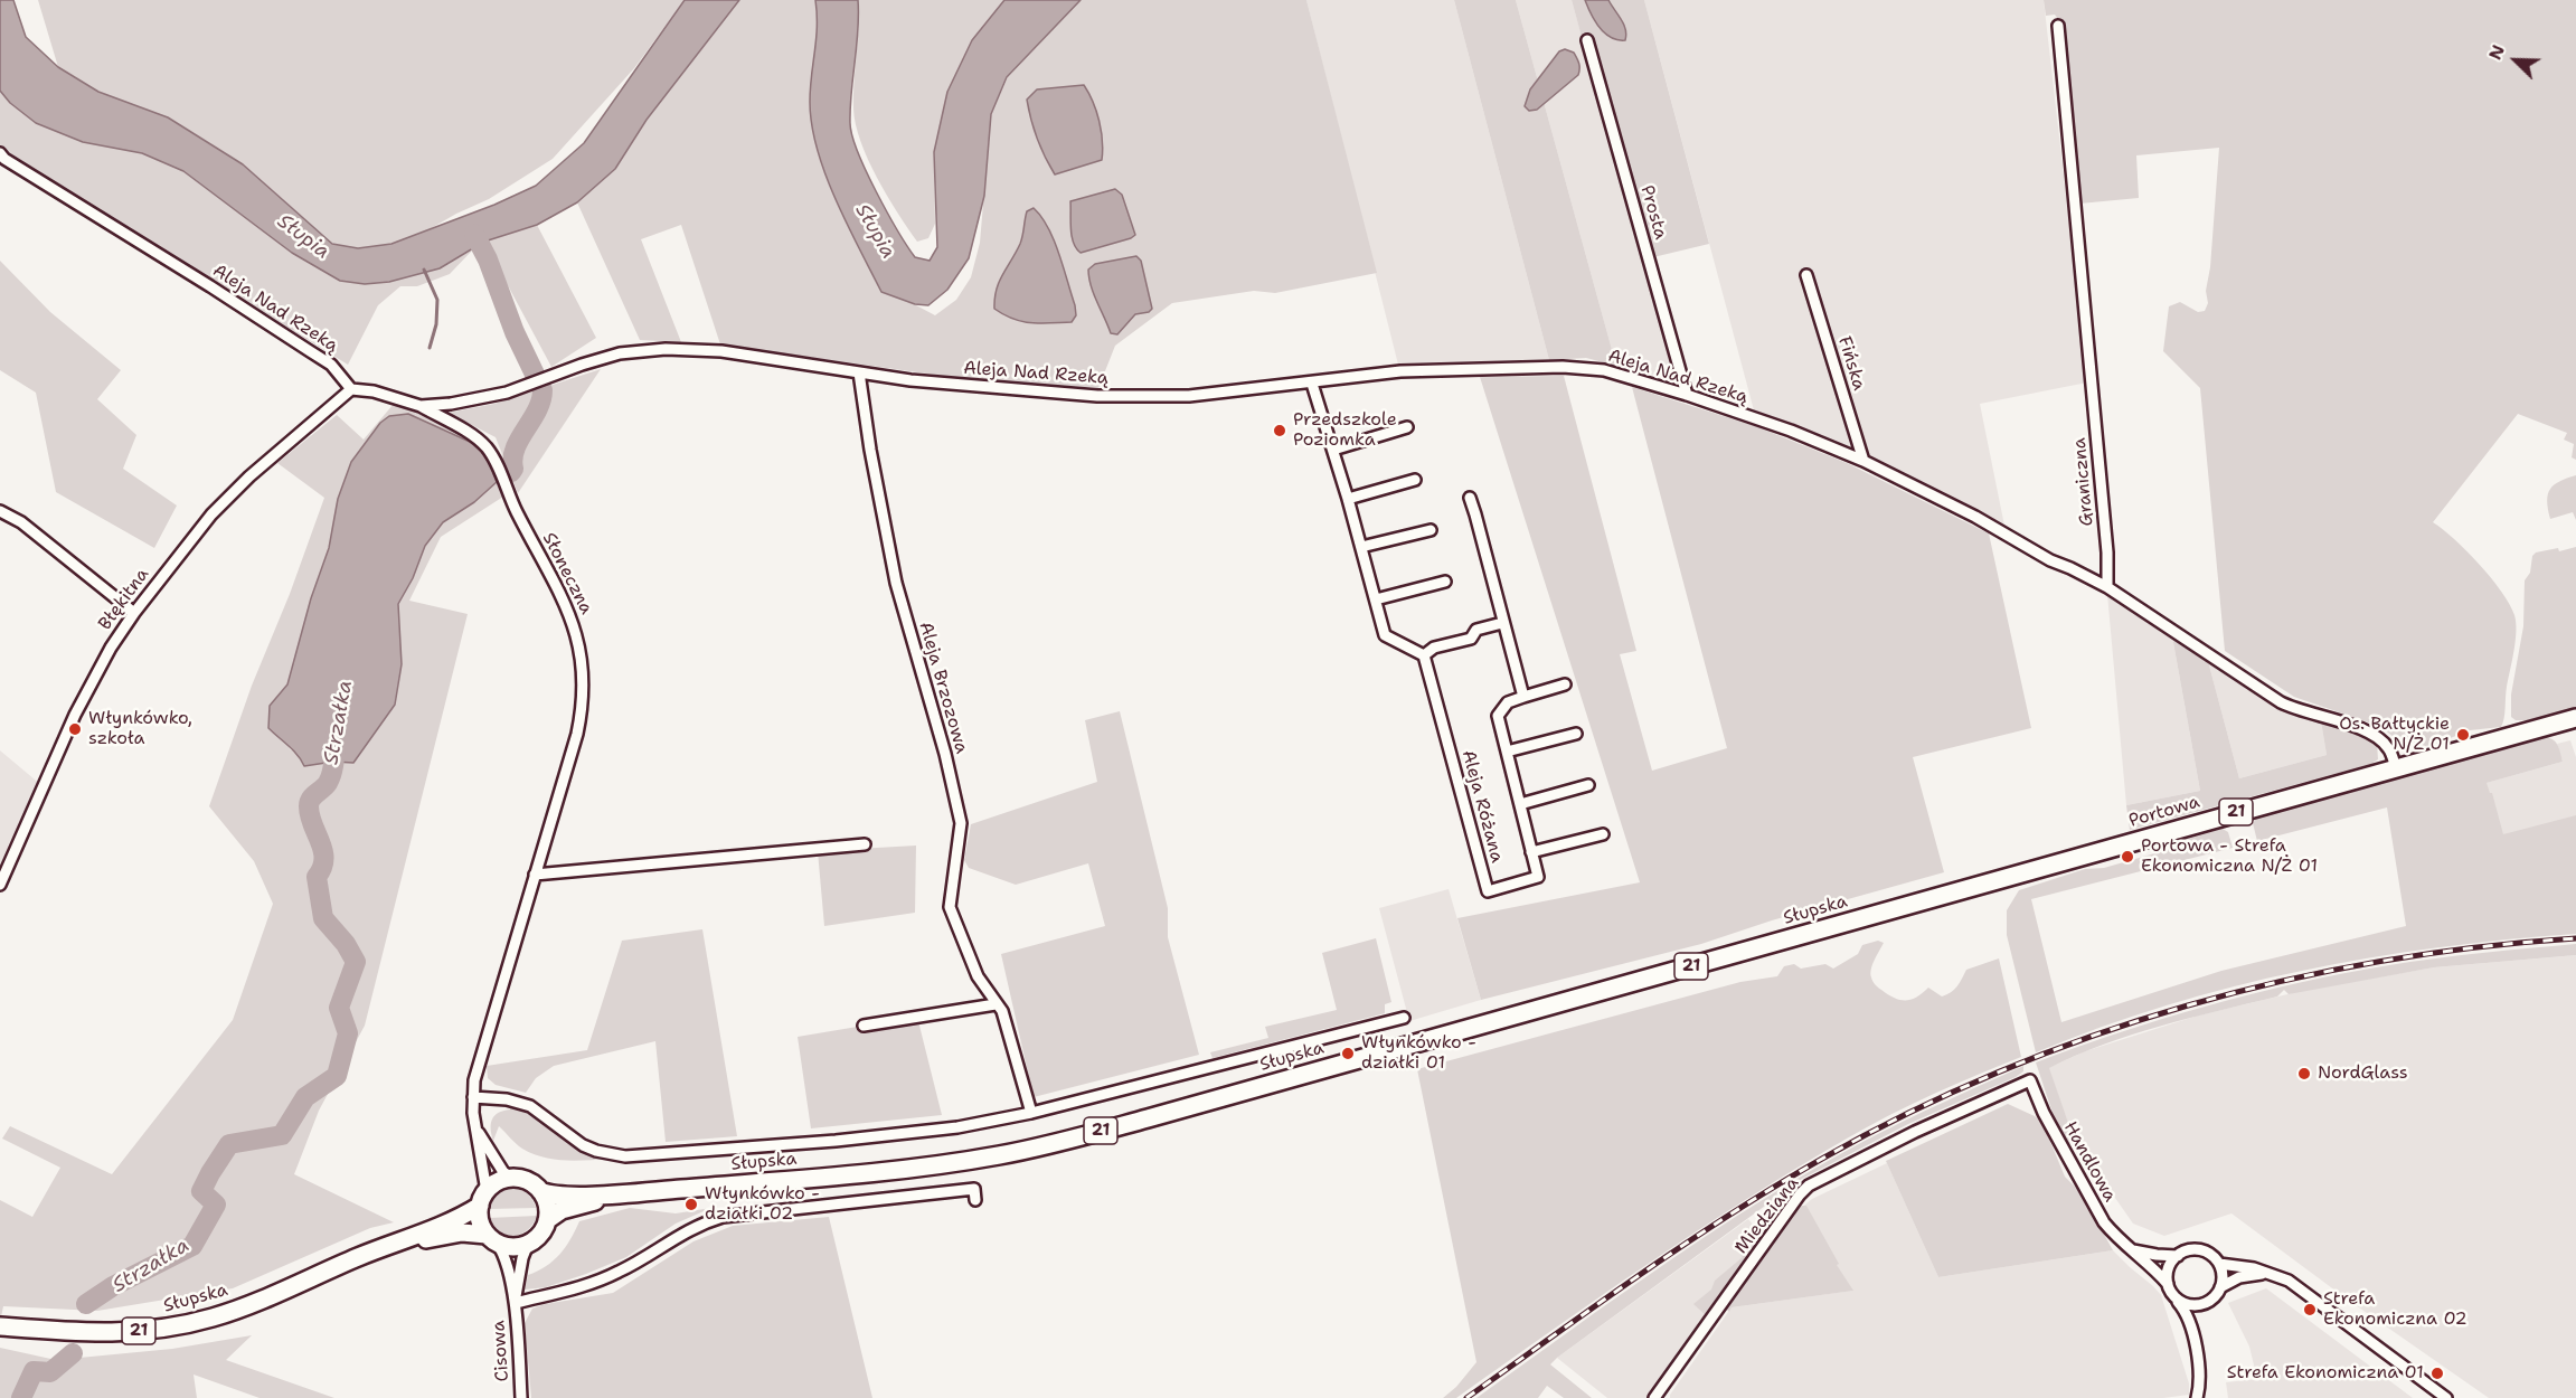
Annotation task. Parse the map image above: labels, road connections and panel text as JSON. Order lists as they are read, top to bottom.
{
  "streets": {
    "main road": ["Portowa", "21", "Słupska"],
    "street": [
      "Prosta",
      "Aleja Nad Rzeką",
      "Fińska",
      "Graniczna",
      "Słoneczna",
      "Błękitna",
      "Aleja Brzozowa",
      "Aleja Różana",
      "Handlowa",
      "Miedziana",
      "Cisowa"
    ]
  },
  "crossings": [
    ["Prosta", "Aleja Nad Rzeką"],
    ["Aleja Nad Rzeką", "Fińska"],
    ["Aleja Nad Rzeką", "Graniczna"],
    ["Aleja Nad Rzeką", "Słoneczna"],
    ["Aleja Nad Rzeką", "Błękitna"],
    ["Aleja Nad Rzeką", "Aleja Brzozowa"],
    ["Słoneczna", "21"],
    ["Słoneczna", "Słupska"],
    ["Słoneczna", "Cisowa"],
    ["Portowa", "Słupska"],
    ["21", "Słupska"],
    ["21", "Cisowa"],
    ["Słupska", "Cisowa"],
    ["Handlowa", "Miedziana"]
  ],
  "water": ["Słupia", "Strzałka"],
  "places": [
    "Przedszkole Poziomka",
    "Włynkówko, szkoła",
    "Os. Bałtyckie N/Ż 01",
    "Portowa - Strefa Ekonomiczna N/Ż 01",
    "Włynkówko - działki 01",
    "NordGlass",
    "Włynkówko - działki 02",
    "Strefa Ekonomiczna 02",
    "Strefa Ekonomiczna 01"
  ],
  "north": "top left"
}
